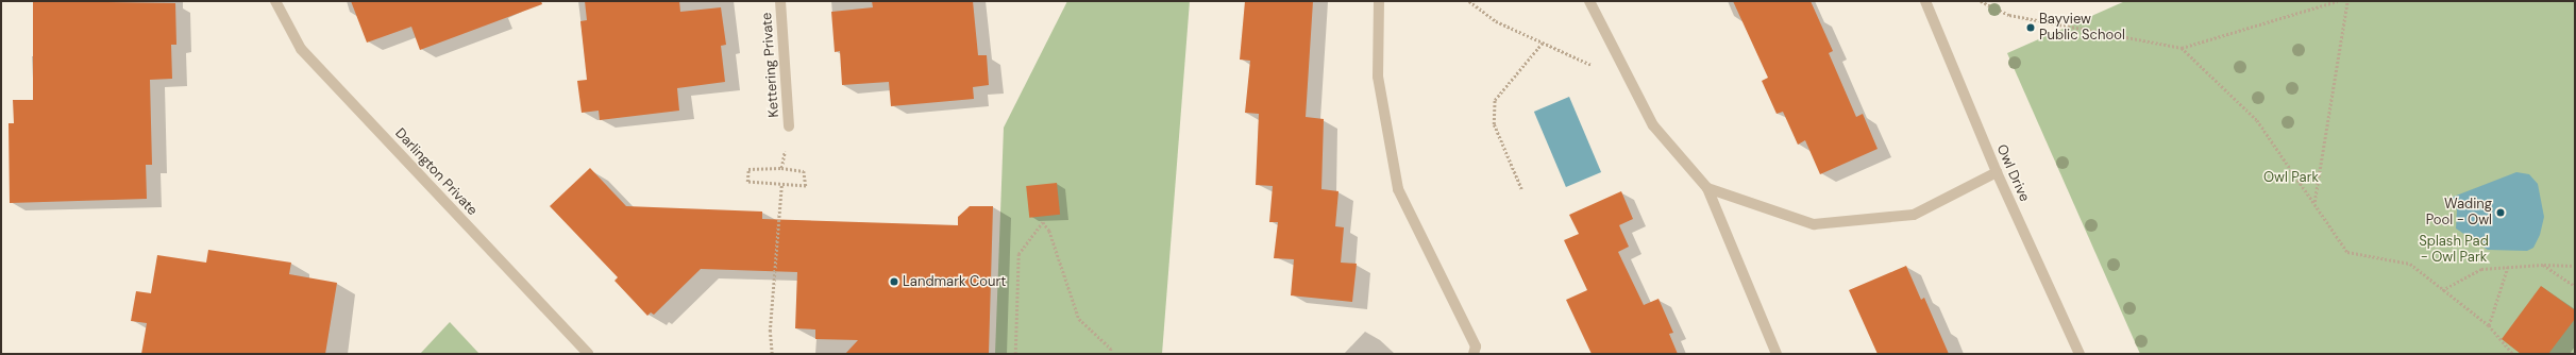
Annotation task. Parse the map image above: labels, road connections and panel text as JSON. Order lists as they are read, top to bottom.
{
  "streets": {
    "street": ["Kettering Private", "Darlington Private", "Owl Drive"]
  },
  "parks": ["Owl Park", "Splash Pad - Owl Park"],
  "places": ["Bayview Public School", "Wading Pool - Owl", "Landmark Court"]
}
